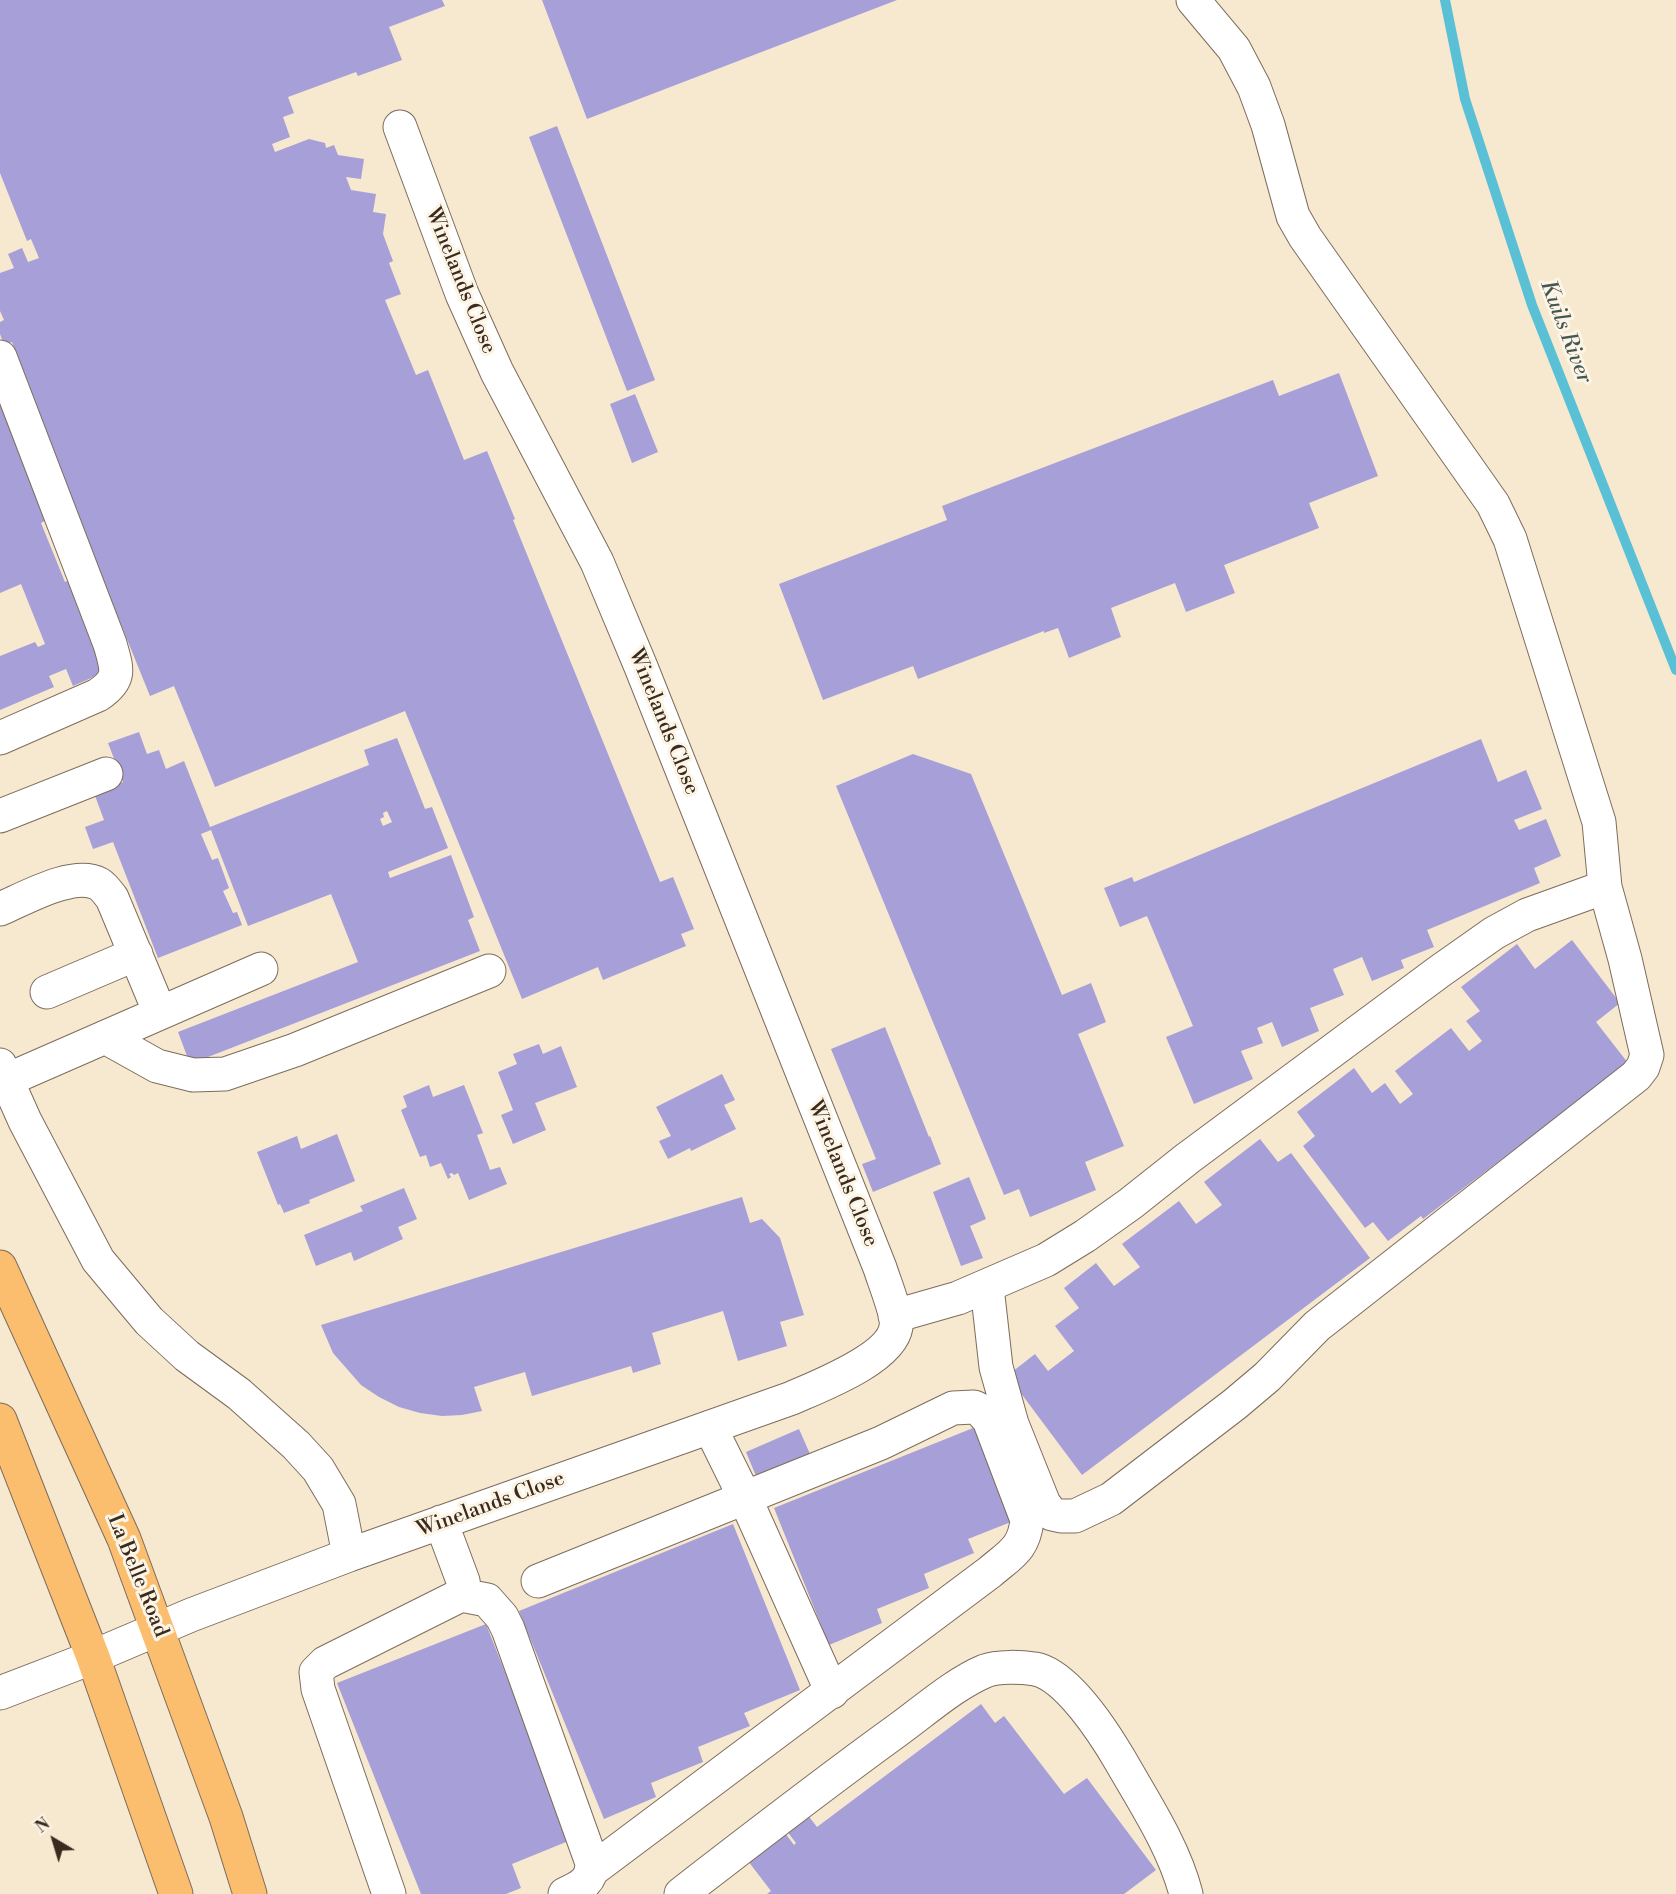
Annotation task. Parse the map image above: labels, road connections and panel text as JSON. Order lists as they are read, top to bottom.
{
  "streets": {
    "main road": ["La Belle Road"],
    "street": ["Winelands Close"]
  },
  "crossings": [
    ["Winelands Close", "La Belle Road"]
  ],
  "water": ["Kuils River"],
  "north": "top left"
}
